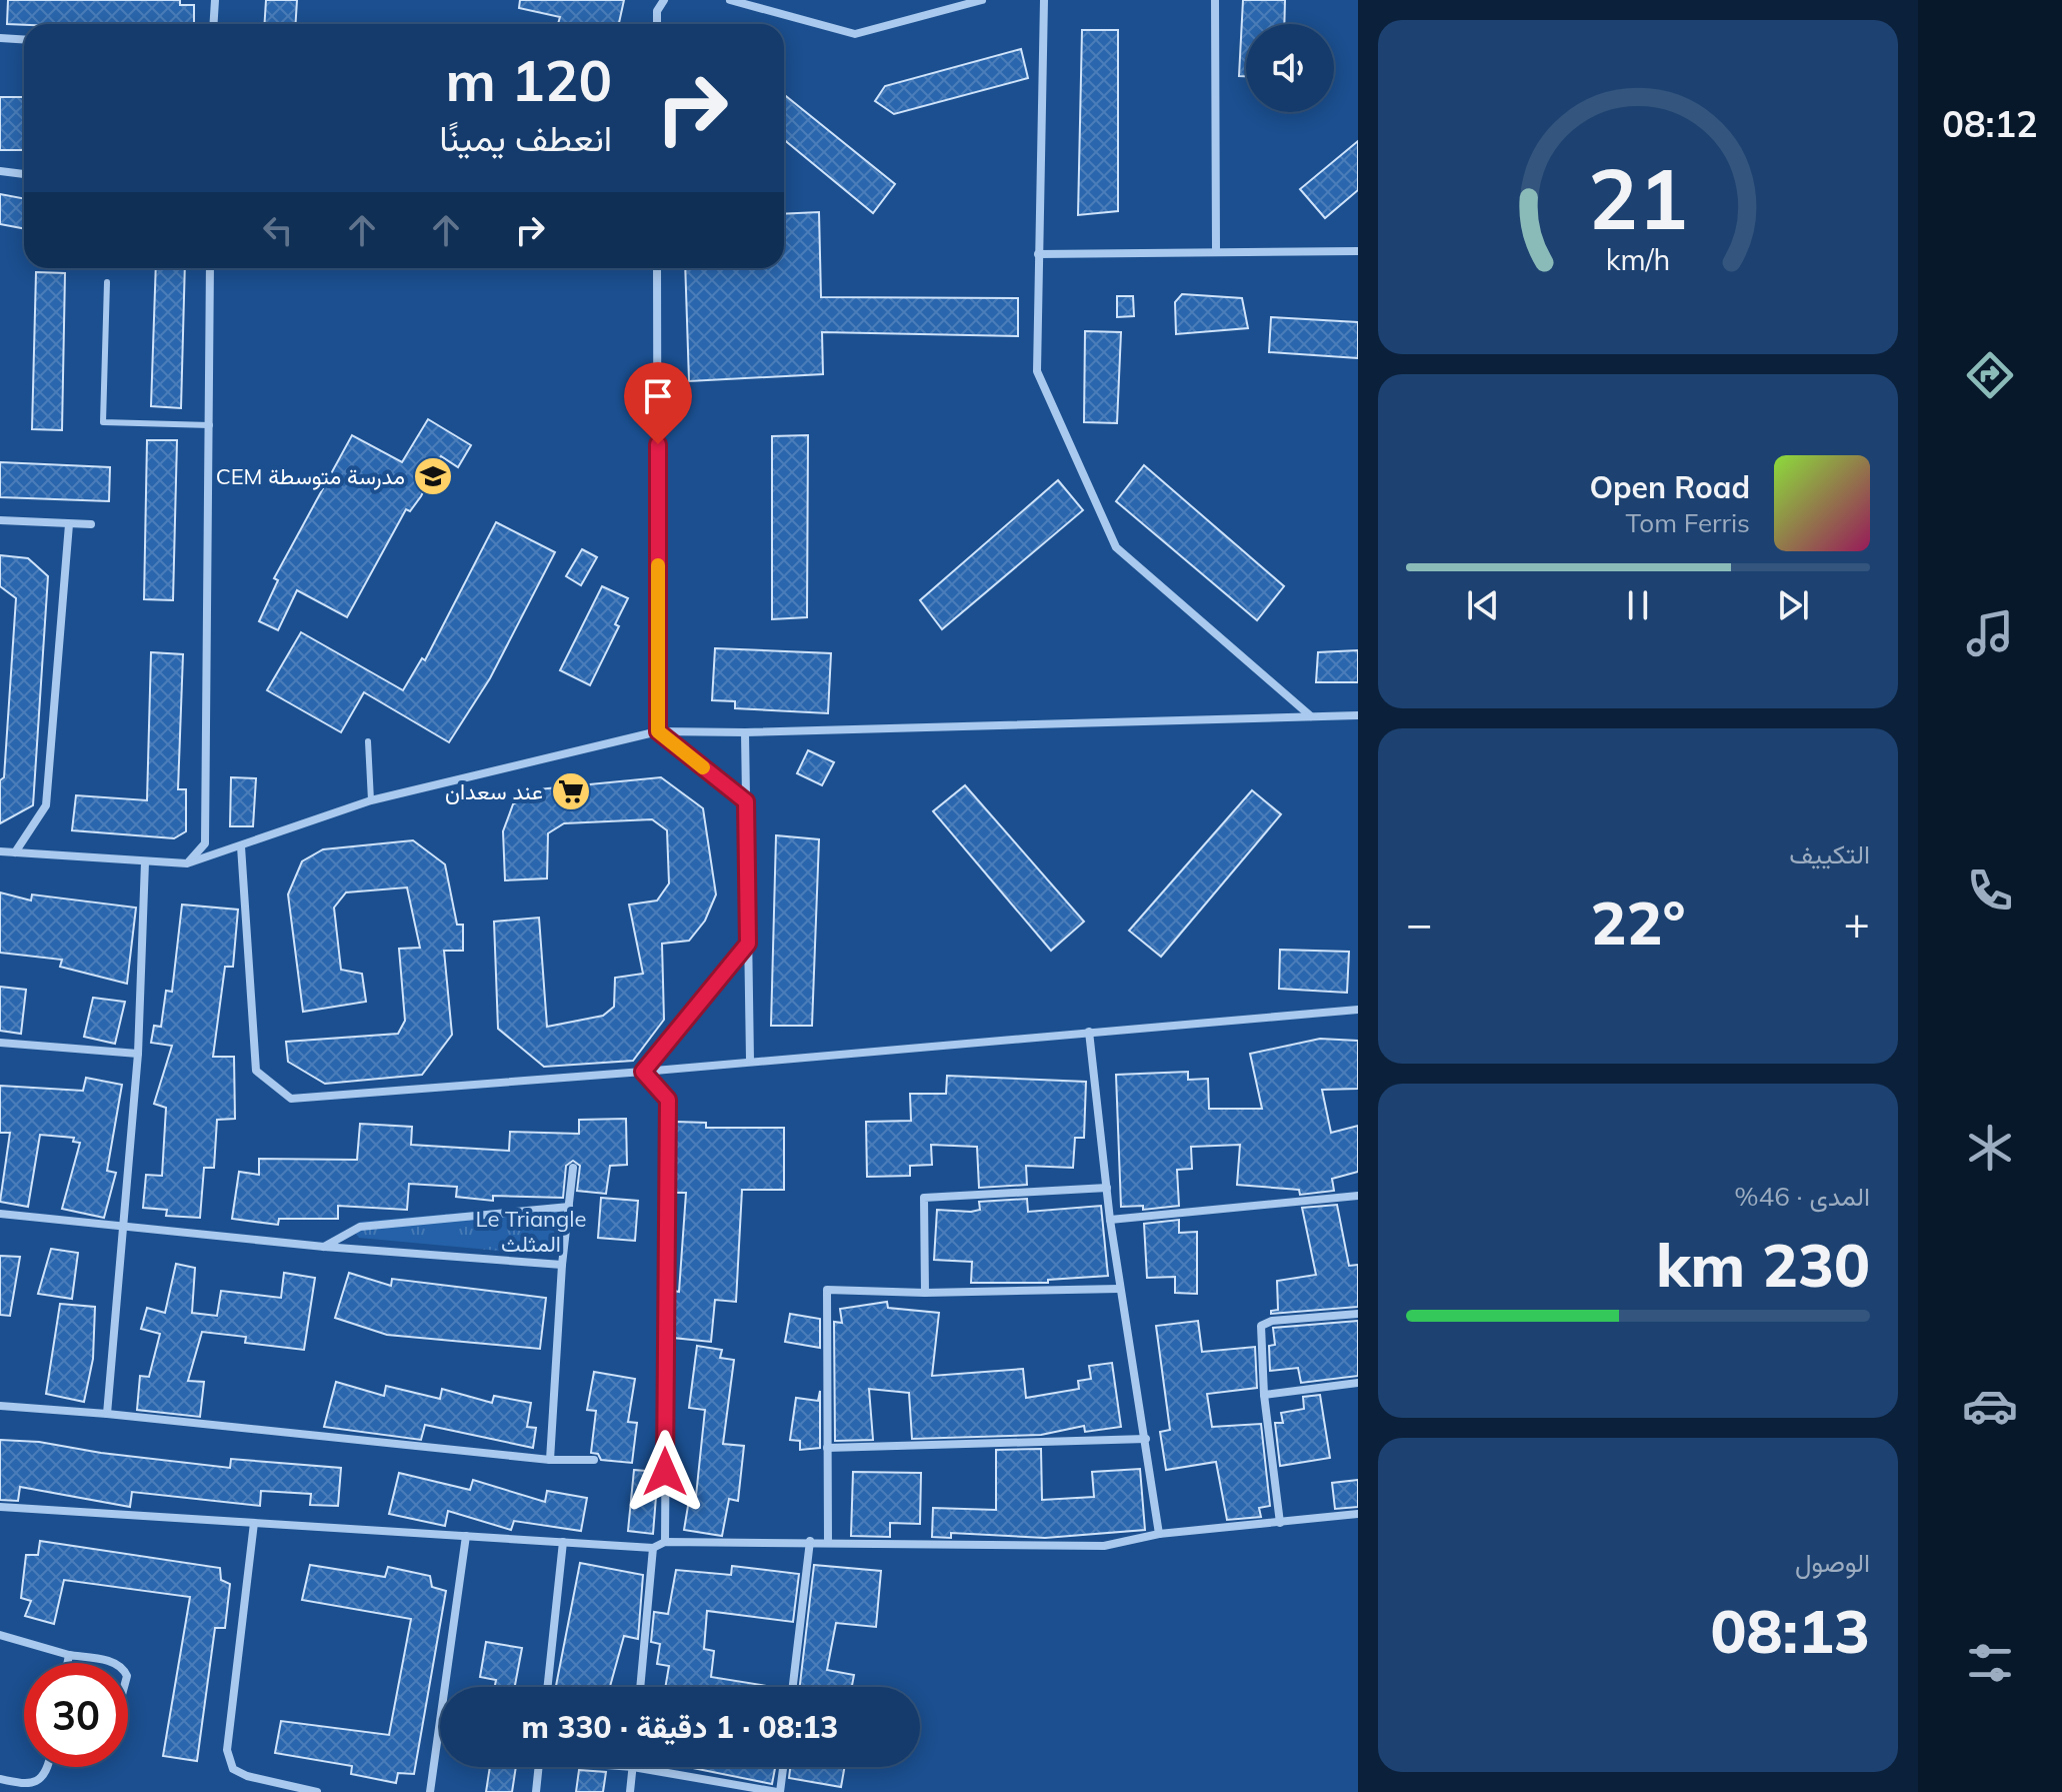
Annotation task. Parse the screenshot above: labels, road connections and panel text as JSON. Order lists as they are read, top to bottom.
{
  "parks": ["Le Triangle المثلث"],
  "places": {
    "school or university": ["CEM مدرسة متوسطة"],
    "supermarket": ["عند سعدان"]
  },
  "page": {
    "tabs": "08:12",
    "turn": ["120 m", "انعطف يمينًا"],
    "song": ["Open Road", "Tom Ferris"],
    "tile": [
      "التكييف",
      ["المدى · 46%", "230 km"],
      ["الوصول", "08:13"]
    ],
    "heat": ["−", "22°", "+"],
    "limit": "30",
    "trip": "08:13 · 1 دقيقة · 330 m",
    "gauge": ["21", "km/h"]
  }
}
